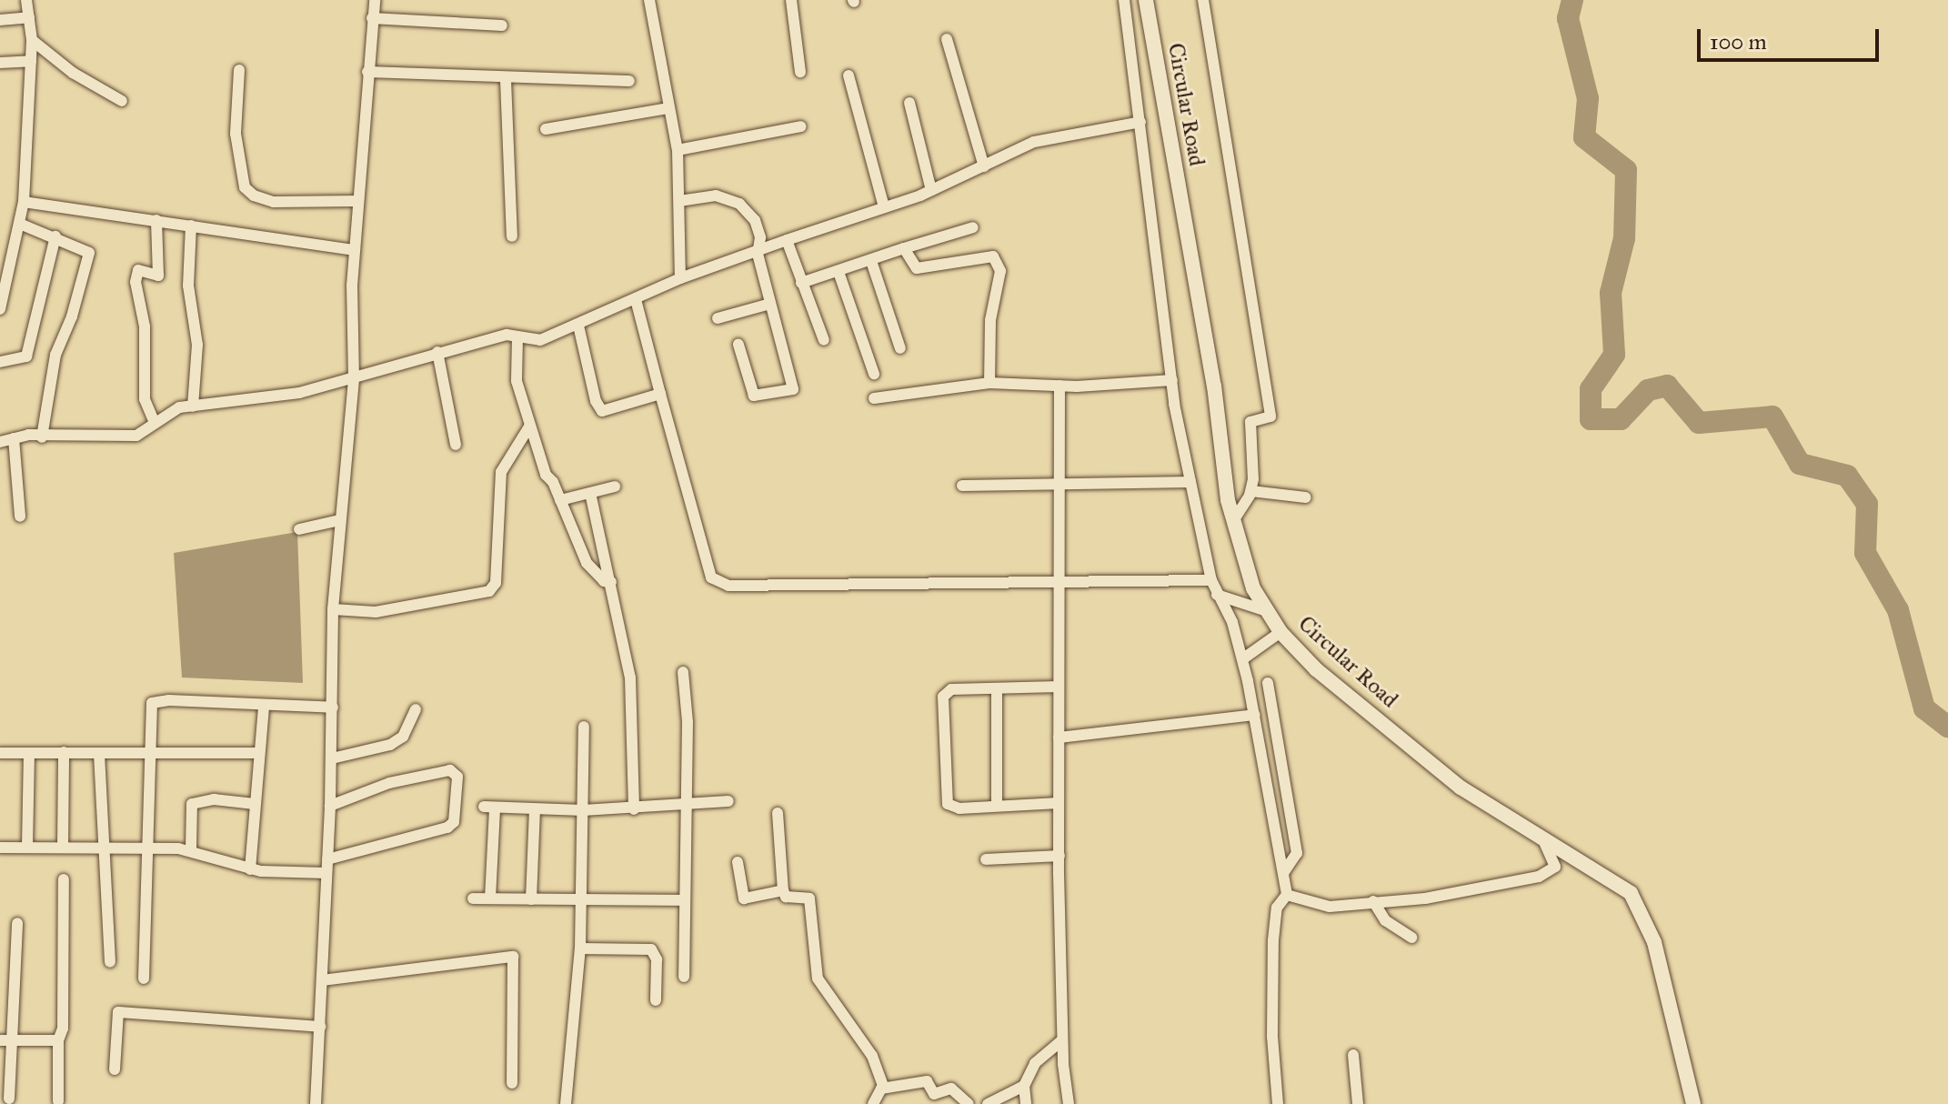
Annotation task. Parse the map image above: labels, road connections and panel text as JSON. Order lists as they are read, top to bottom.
{
  "streets": {
    "main road": ["Circular Road"]
  },
  "scale_bar": "100 m"
}
